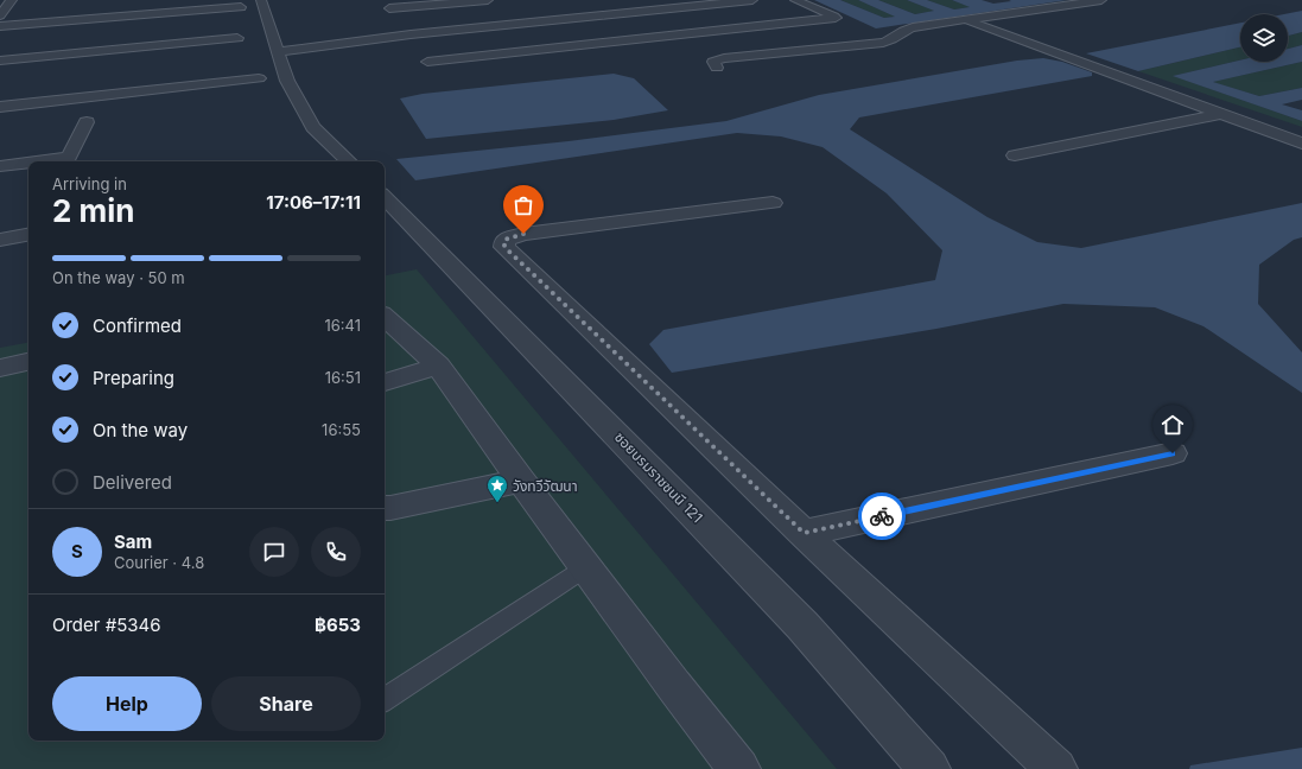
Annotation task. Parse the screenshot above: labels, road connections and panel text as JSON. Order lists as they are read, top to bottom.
{
  "streets": {
    "street": ["ซอยบรมราชชนนี 121"]
  },
  "places": {
    "place": ["วังทวีวัฒนา"]
  },
  "page": {
    "heading": ["2 min", "Arriving in", "17:06–17:11"],
    "panel": [
      "Sam",
      "Courier · 4.8",
      "Order #5346",
      "฿653"
    ],
    "bar": "On the way · 50 m",
    "list": [
      ["Confirmed", "16:41"],
      ["Preparing", "16:51"],
      ["On the way", "16:55"],
      "Delivered"
    ],
    "round": "S",
    "buttons": ["Help", "Share"]
  }
}
